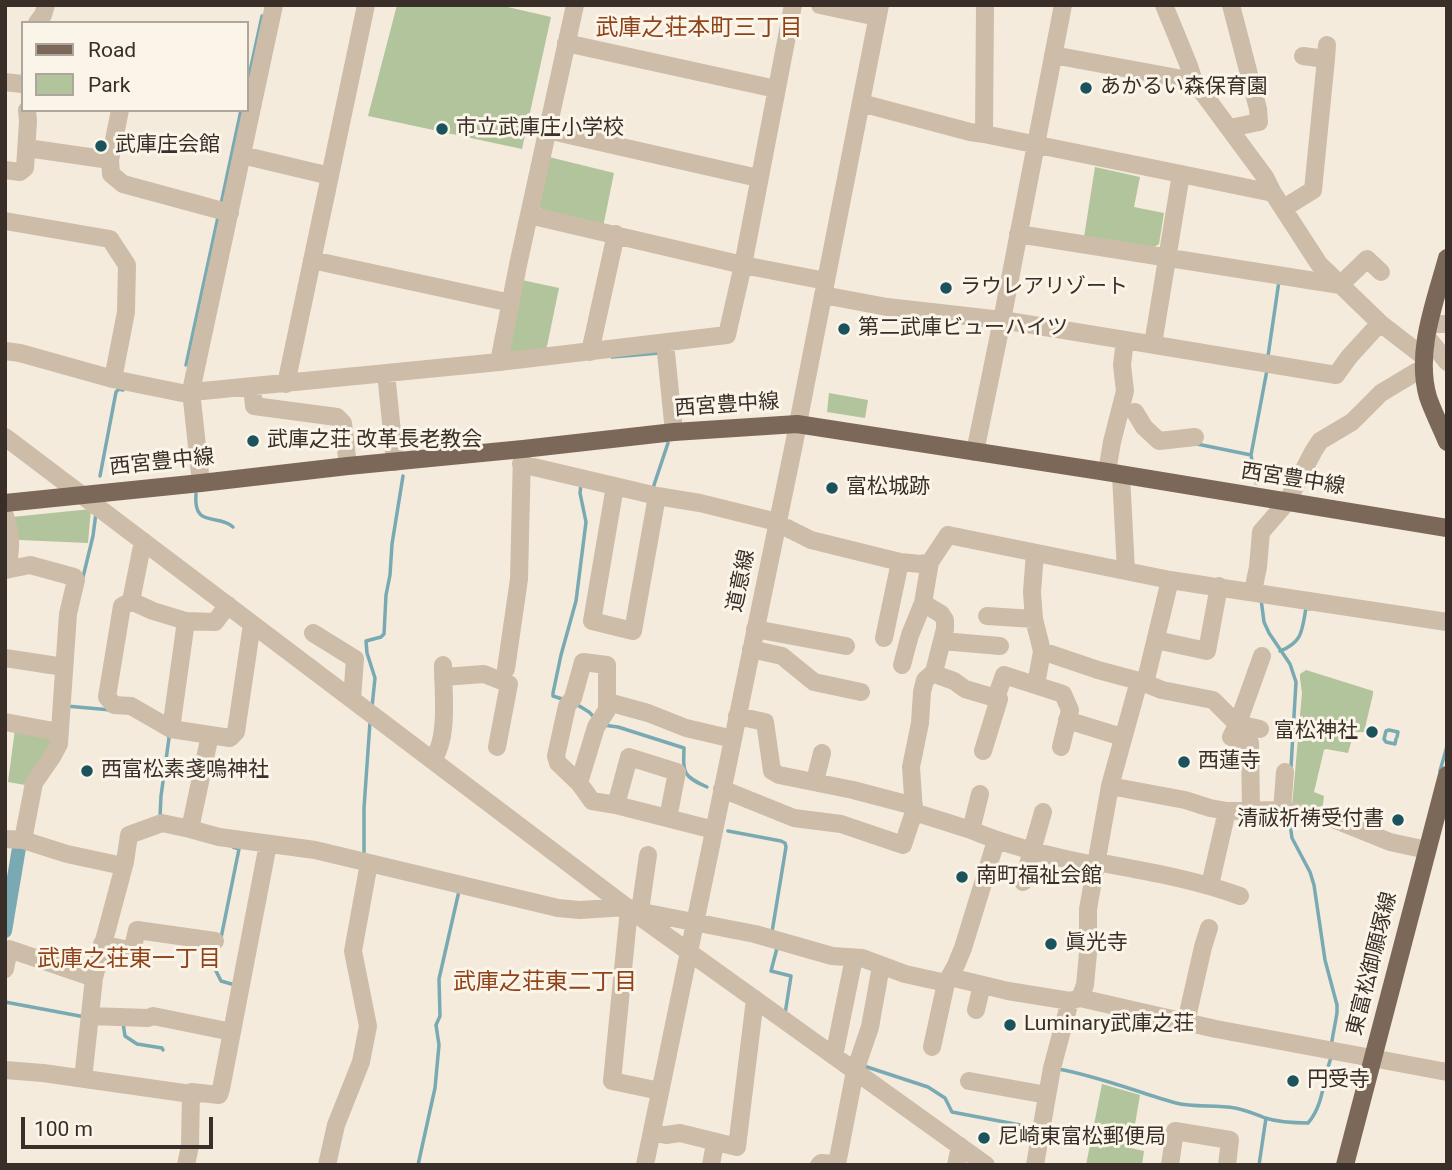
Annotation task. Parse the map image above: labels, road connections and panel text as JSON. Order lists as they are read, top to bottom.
{
  "streets": {
    "main road": ["西宮豊中線", "東富松御願塚線"],
    "street": ["道意線"]
  },
  "crossings": [
    ["西宮豊中線", "道意線"]
  ],
  "districts": ["武庫之荘本町三丁目", "武庫之荘東一丁目", "武庫之荘東二丁目"],
  "places": [
    "あかるい森保育園",
    "市立武庫庄小学校",
    "武庫庄会館",
    "ラウレアリゾート",
    "第二武庫ビューハイツ",
    "武庫之荘 改革長老教会",
    "富松城跡",
    "富松神社",
    "西蓮寺",
    "西富松素戔嗚神社",
    "清祓祈祷受付書",
    "南町福祉会館",
    "眞光寺",
    "Luminary武庫之荘",
    "円受寺",
    "尼崎東富松郵便局"
  ],
  "legend": ["Road", "Park"],
  "scale_bar": "100 m"
}
